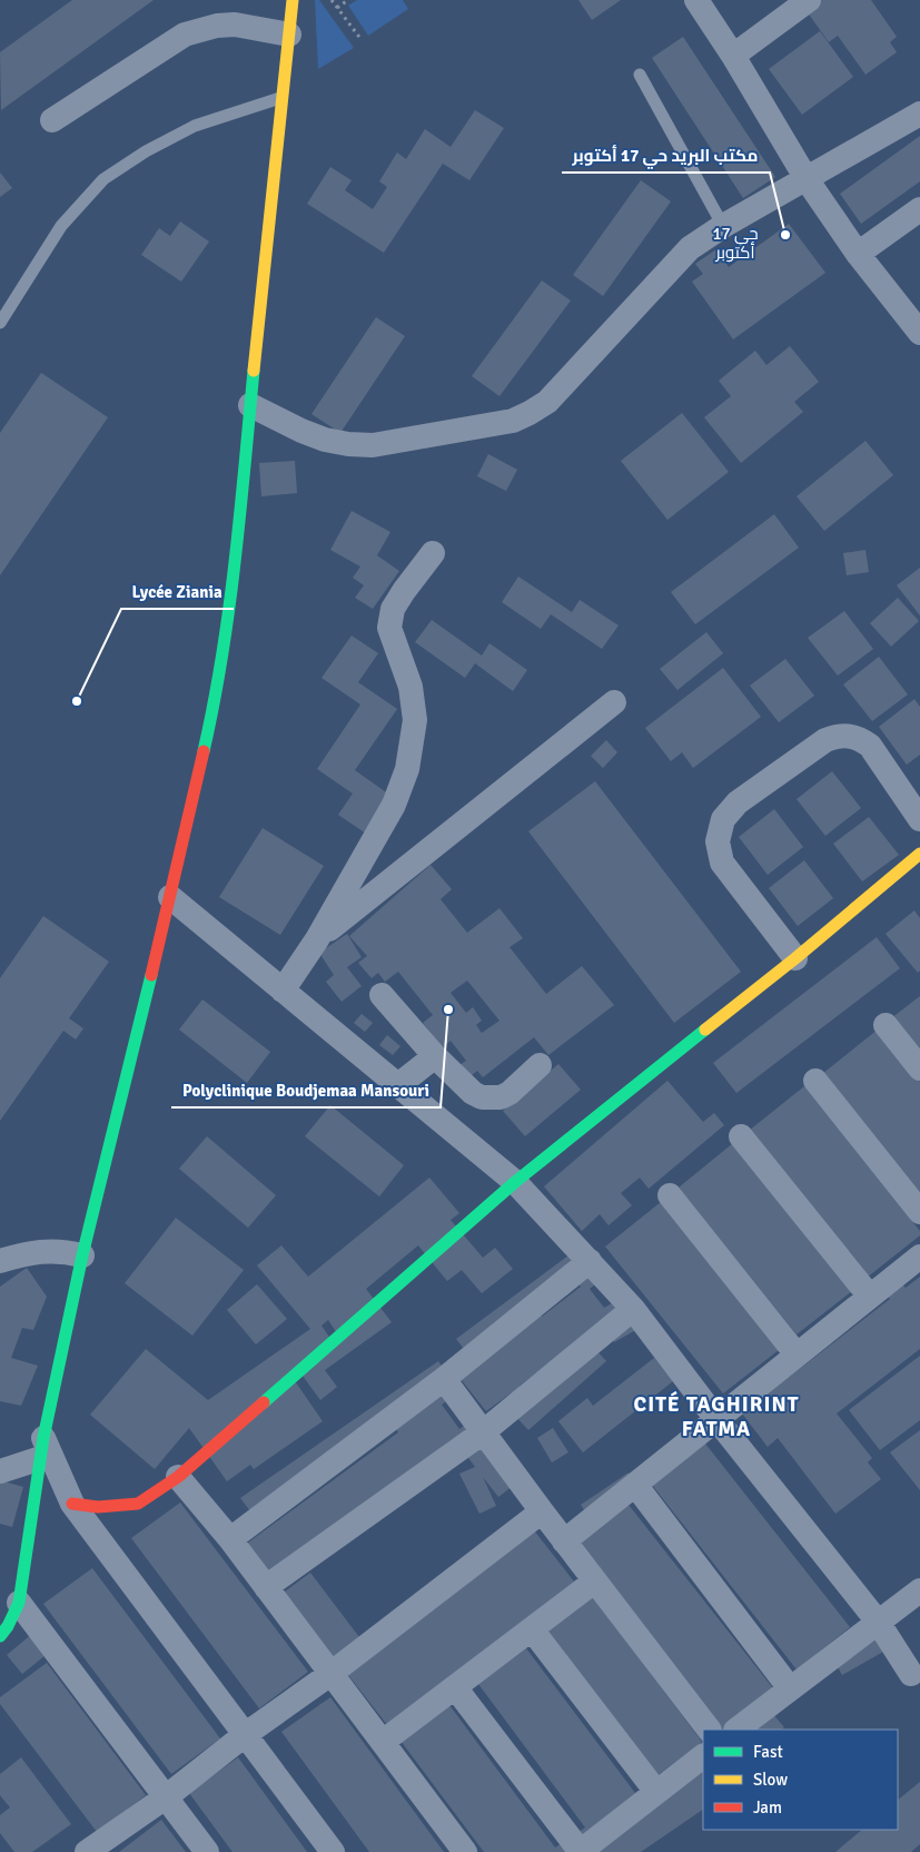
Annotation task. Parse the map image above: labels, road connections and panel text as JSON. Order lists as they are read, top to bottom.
{
  "districts": ["حي 17 أكتوبر", "CITÉ TAGHIRINT FATMA"],
  "places": ["مكتب البريد حي 17 أكتوبر", "Lycée Ziania", "Polyclinique Boudjemaa Mansouri"],
  "legend": ["Fast", "Slow", "Jam"]
}
